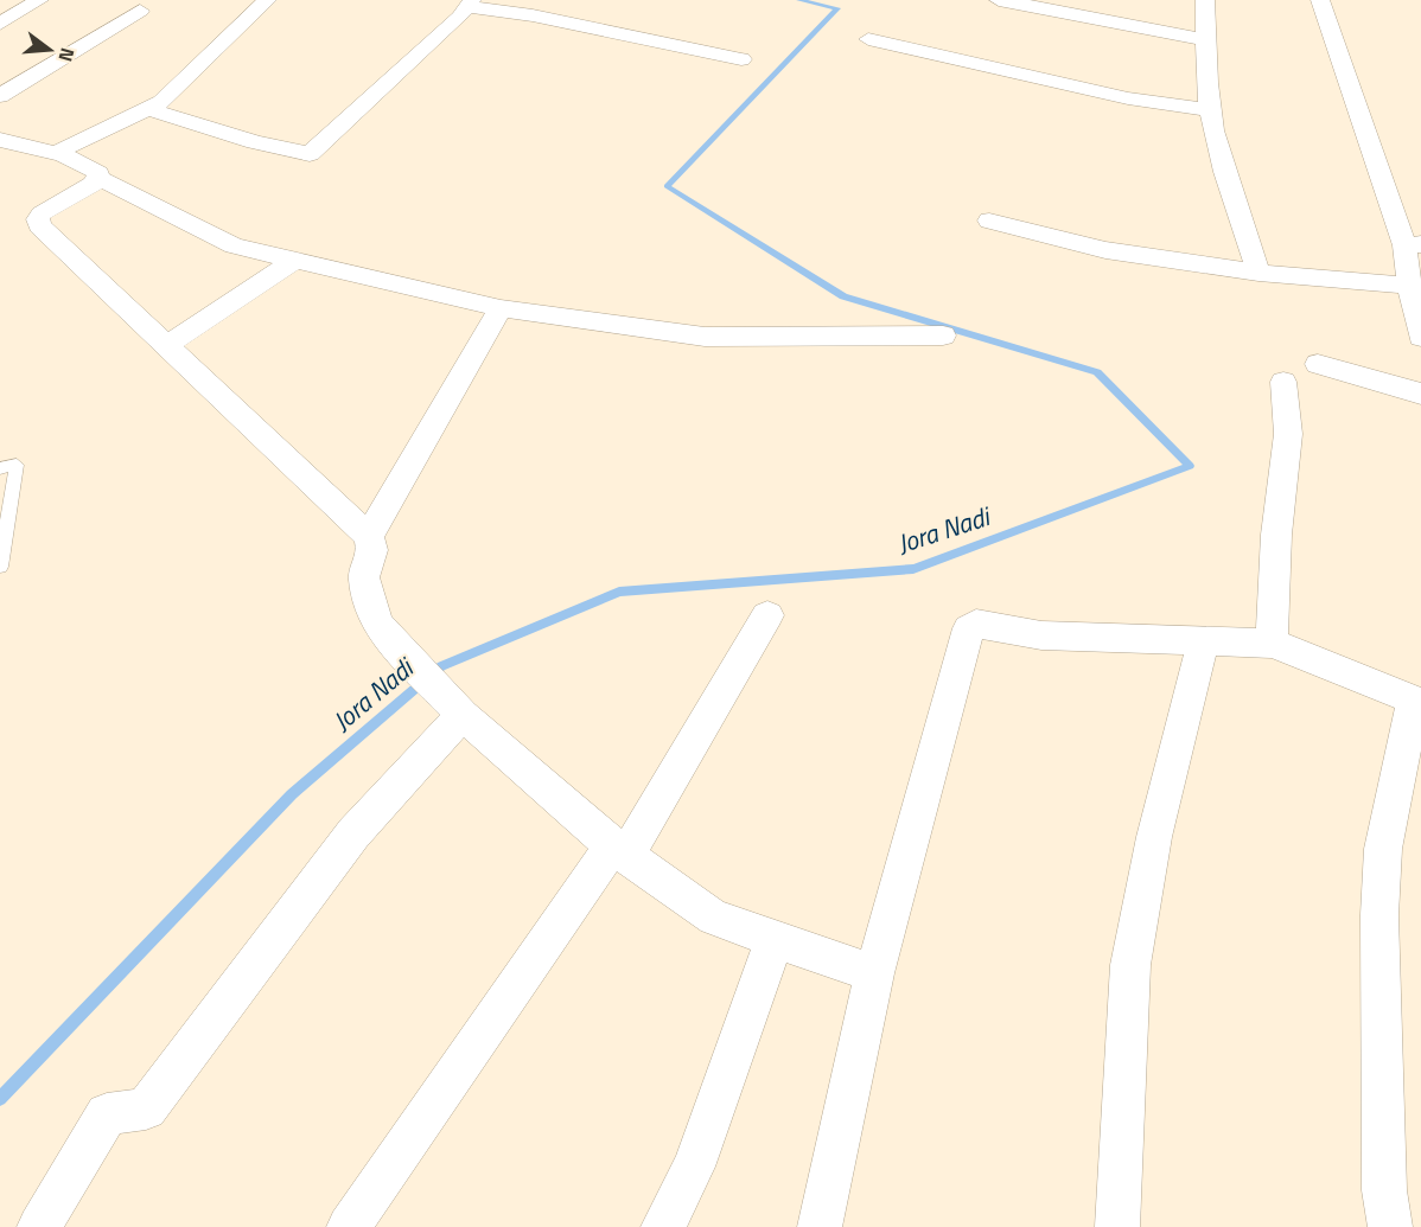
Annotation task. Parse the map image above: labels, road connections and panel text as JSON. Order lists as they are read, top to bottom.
{
  "water": ["Jora Nadi"],
  "north": "right"
}
